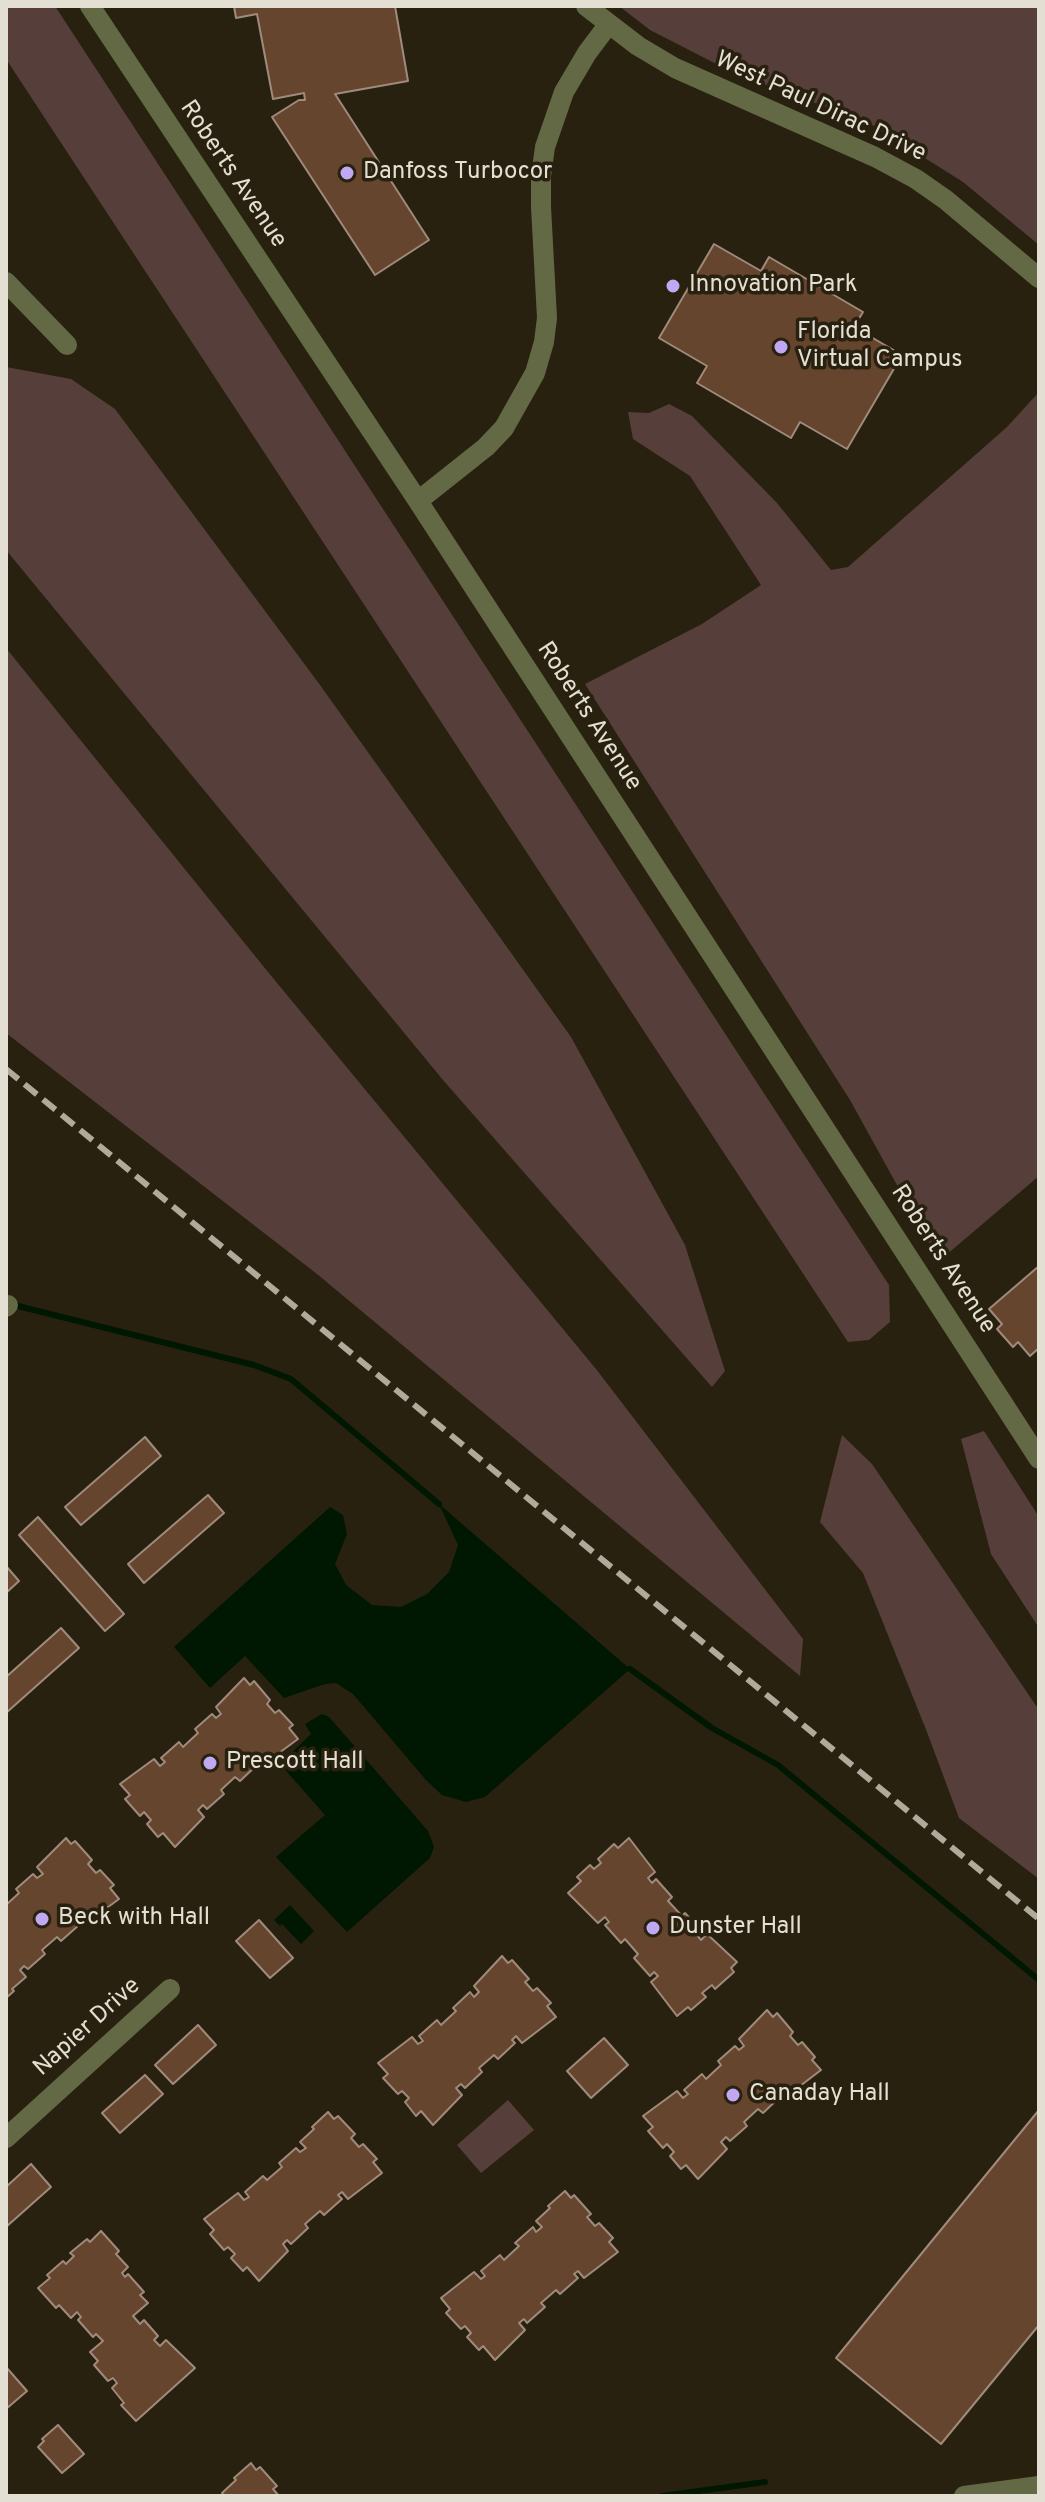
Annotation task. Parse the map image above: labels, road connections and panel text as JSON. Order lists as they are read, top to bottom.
{
  "streets": {
    "street": ["West Paul Dirac Drive", "Roberts Avenue", "Napier Drive"]
  },
  "places": [
    "Danfoss Turbocor",
    "Innovation Park",
    "Florida Virtual Campus",
    "Prescott Hall",
    "Beck with Hall",
    "Dunster Hall",
    "Canaday Hall"
  ]
}
